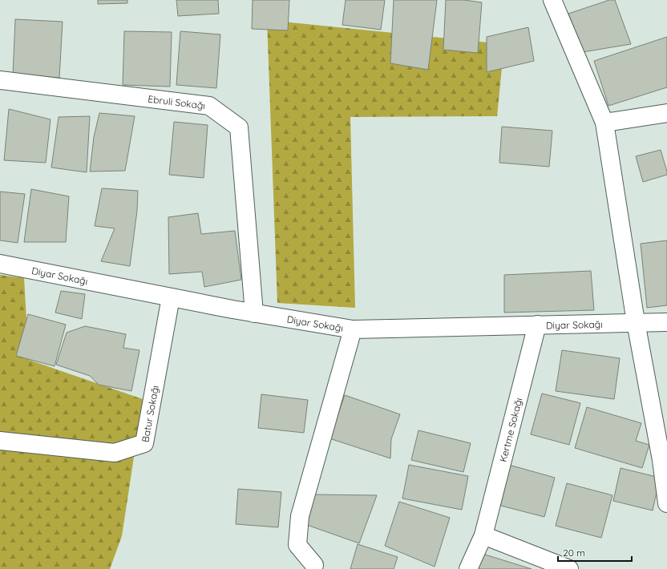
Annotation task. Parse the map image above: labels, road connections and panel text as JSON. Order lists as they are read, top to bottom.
{
  "streets": {
    "street": [
      "Ebruli Sokağı",
      "Diyar Sokağı",
      "Batur Sokağı",
      "Kertme Sokağı"
    ]
  },
  "crossings": [
    ["Ebruli Sokağı", "Diyar Sokağı"],
    ["Diyar Sokağı", "Batur Sokağı"],
    ["Diyar Sokağı", "Kertme Sokağı"]
  ],
  "scale_bar": "20 m"
}
